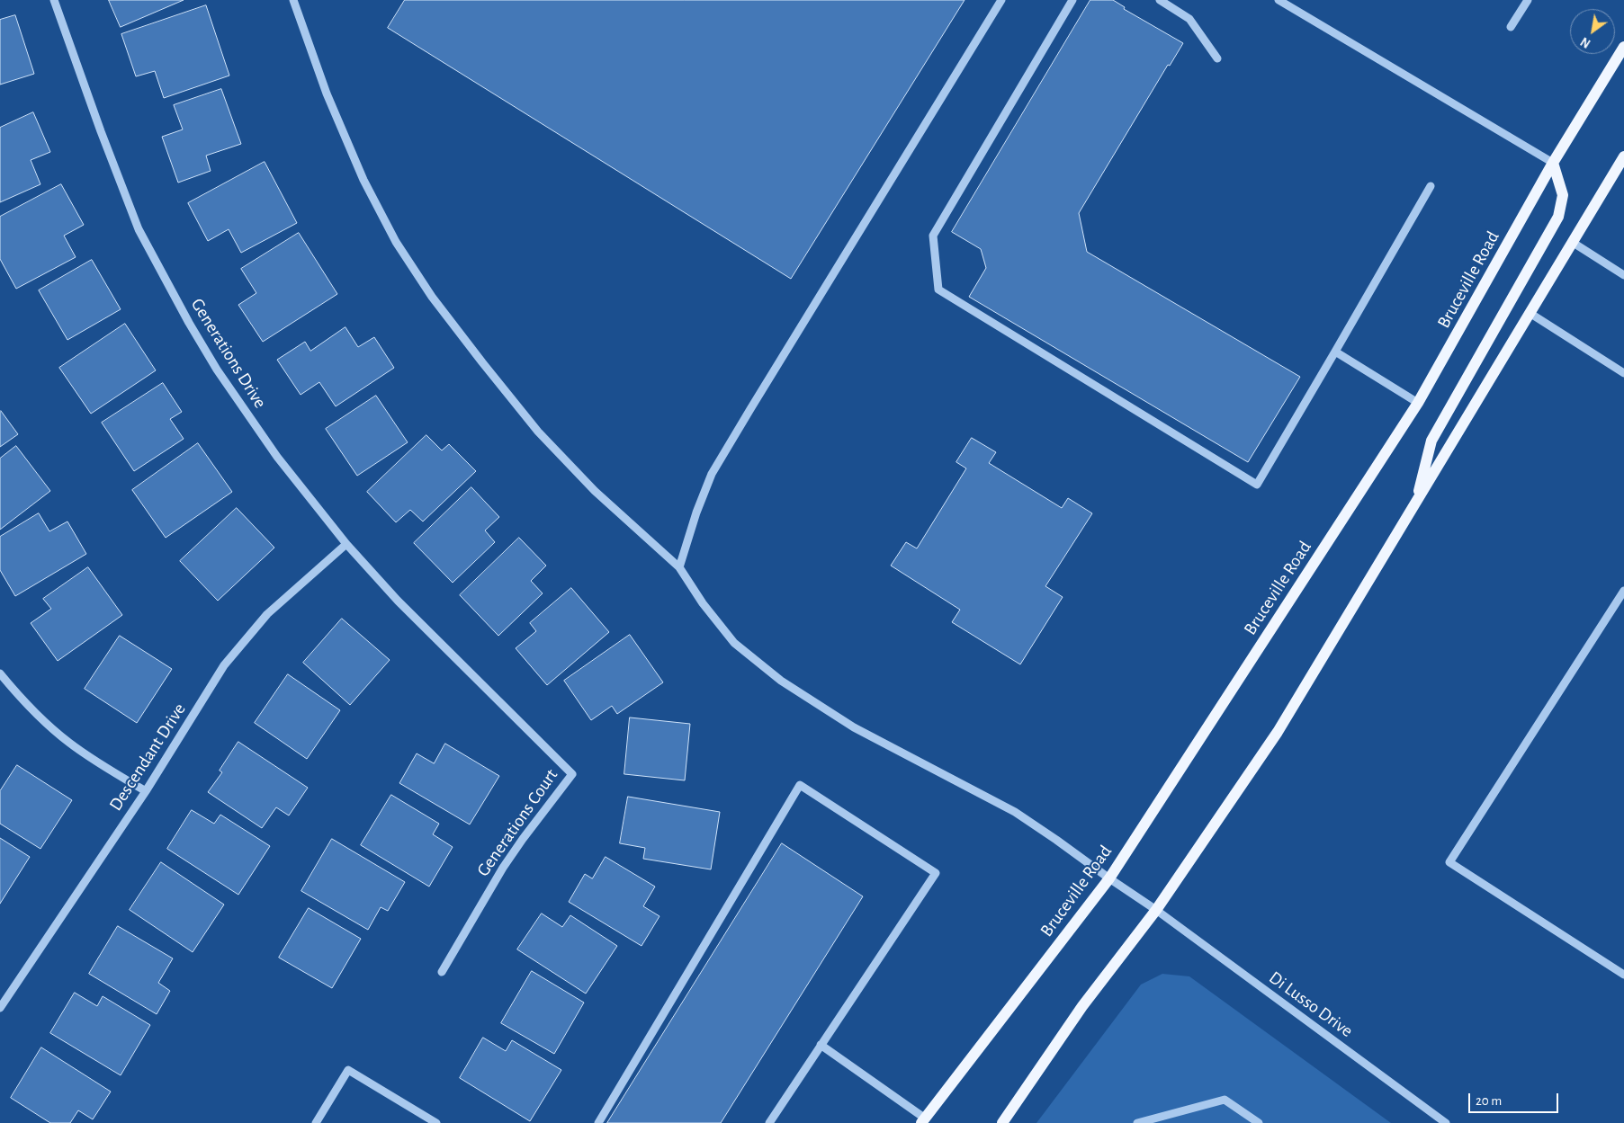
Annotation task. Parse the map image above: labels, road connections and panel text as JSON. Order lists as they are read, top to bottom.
{
  "streets": {
    "main road": ["Bruceville Road"],
    "street": [
      "Generations Drive",
      "Descendant Drive",
      "Generations Court",
      "Di Lusso Drive"
    ]
  },
  "crossings": [
    ["Bruceville Road", "Di Lusso Drive"],
    ["Generations Drive", "Descendant Drive"],
    ["Generations Drive", "Generations Court"]
  ],
  "scale_bar": "20 m",
  "north": "bottom left"
}
